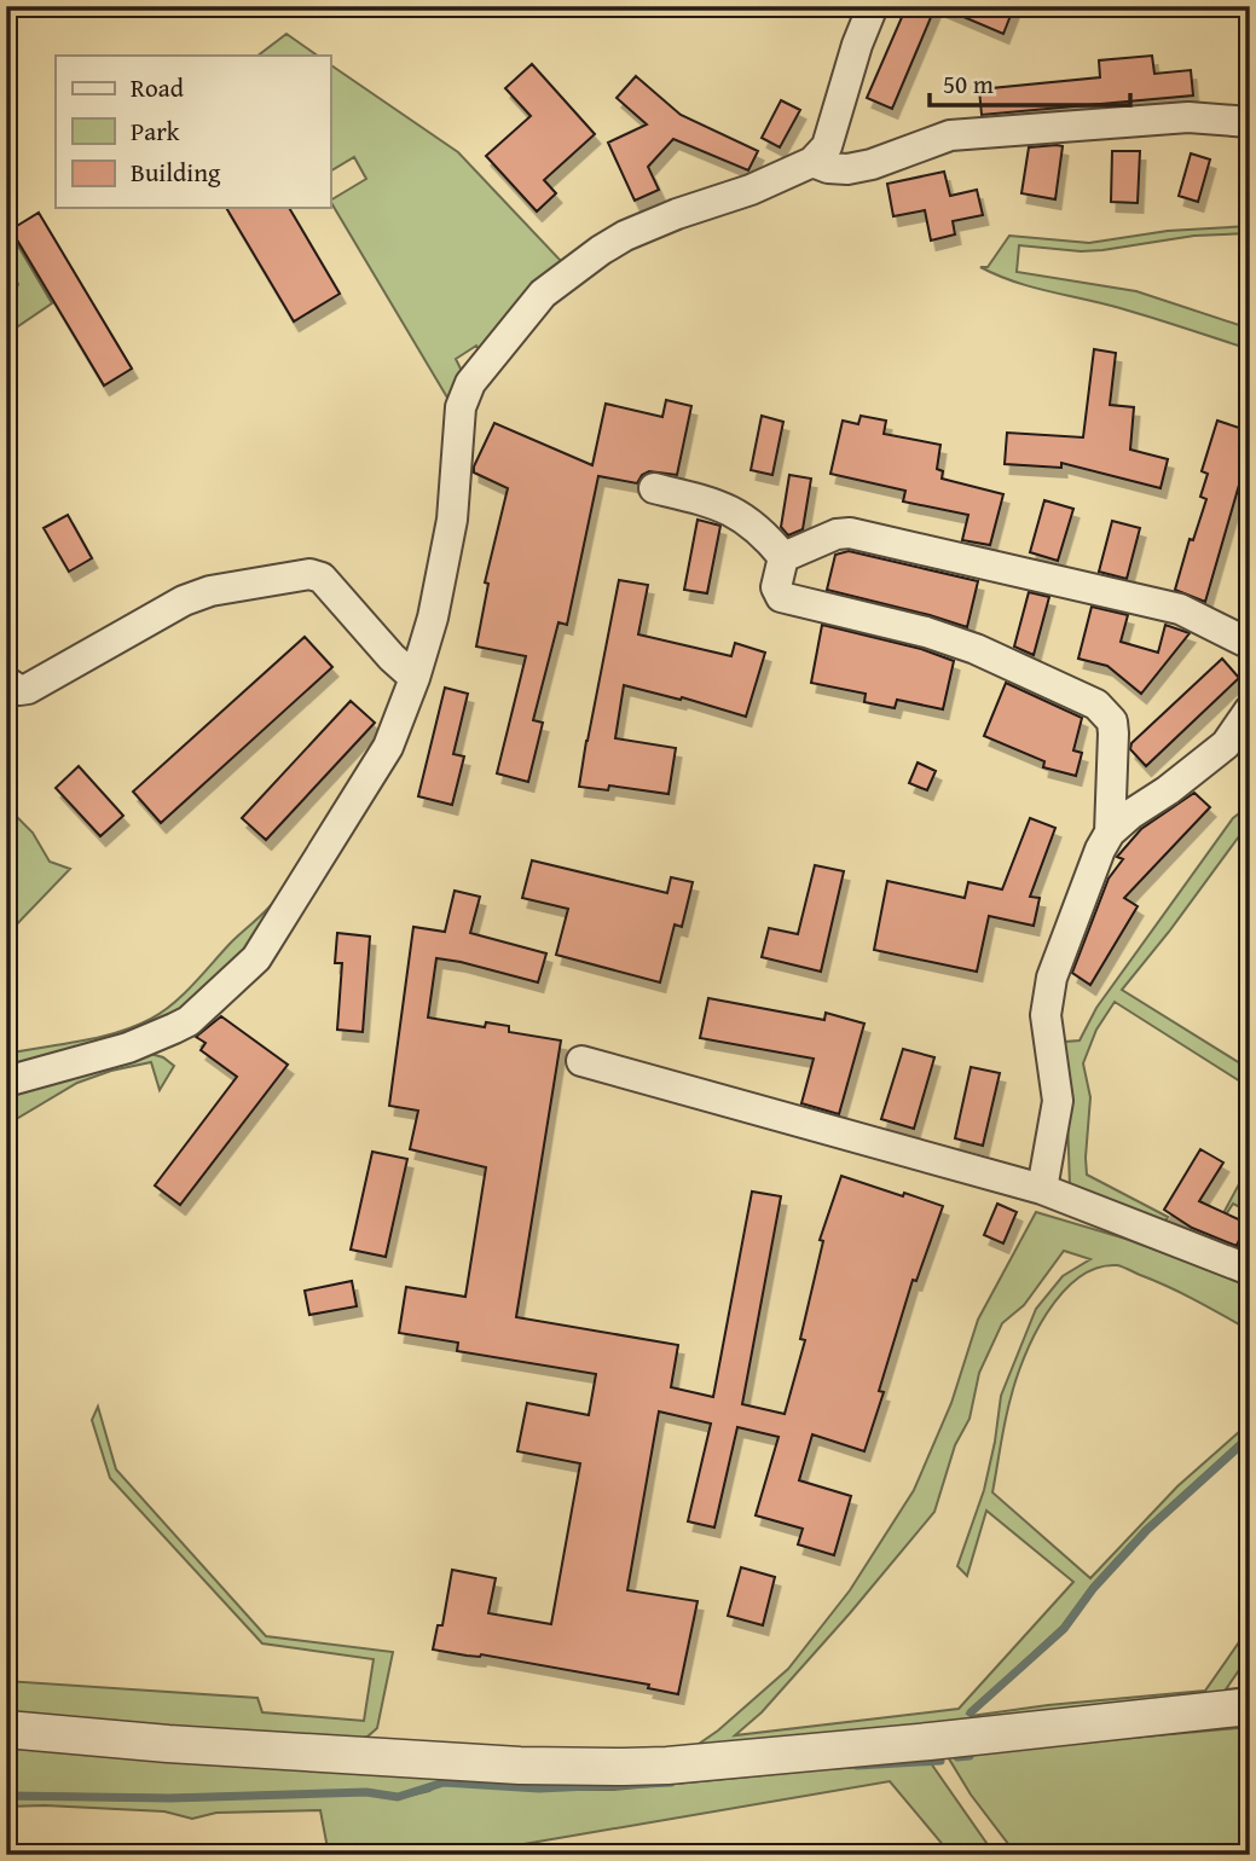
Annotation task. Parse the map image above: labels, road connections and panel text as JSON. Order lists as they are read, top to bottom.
{
  "legend": ["Road", "Park", "Building"],
  "scale_bar": "50 m"
}
